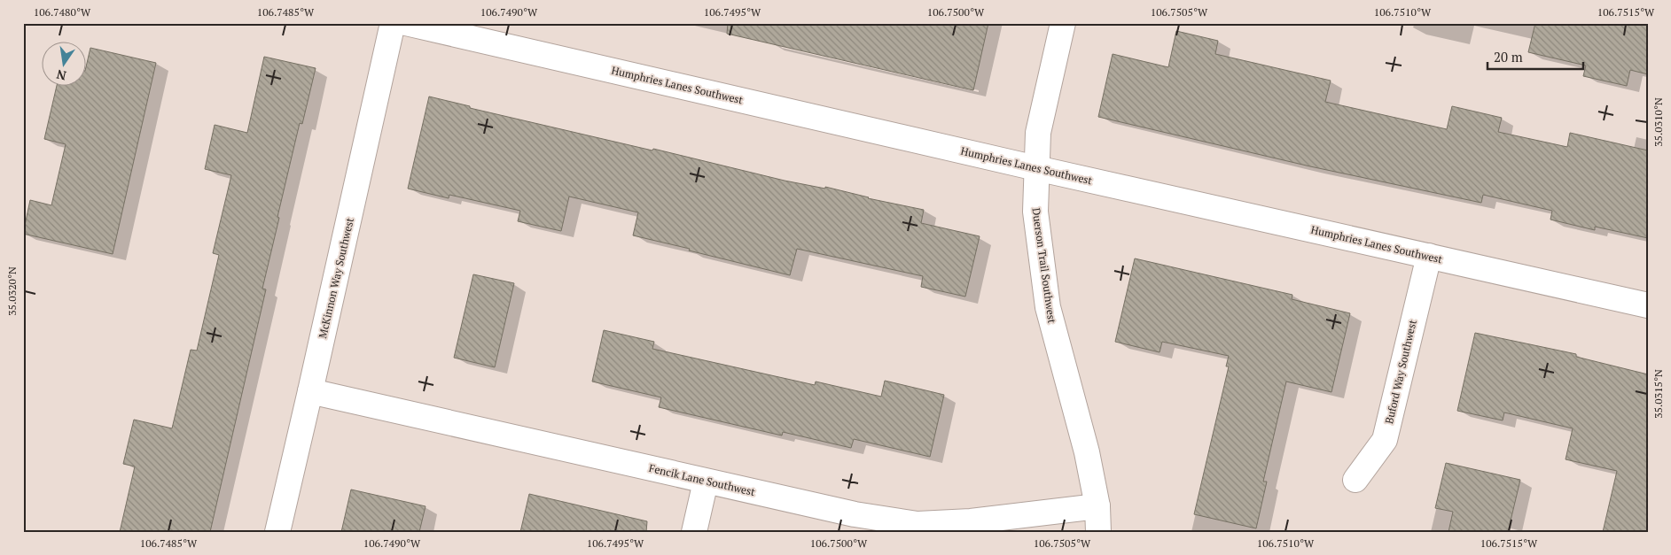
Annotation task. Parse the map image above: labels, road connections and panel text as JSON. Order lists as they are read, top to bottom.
{
  "streets": {
    "street": [
      "Humphries Lanes Southwest",
      "Duerson Trail Southwest",
      "McKinnon Way Southwest",
      "Buford Way Southwest",
      "Fencik Lane Southwest"
    ]
  },
  "crossings": [
    ["Humphries Lanes Southwest", "Duerson Trail Southwest"],
    ["Humphries Lanes Southwest", "Buford Way Southwest"],
    ["Duerson Trail Southwest", "Fencik Lane Southwest"],
    ["McKinnon Way Southwest", "Fencik Lane Southwest"]
  ],
  "scale_bar": "20 m",
  "north": "bottom",
  "coordinates": [
    "106.7480°W",
    "106.7485°W",
    "106.7490°W",
    "106.7495°W",
    "106.7500°W",
    "106.7505°W",
    "106.7510°W",
    "106.7515°W",
    "35.0310°N",
    "35.0320°N",
    "35.0315°N"
  ]
}
